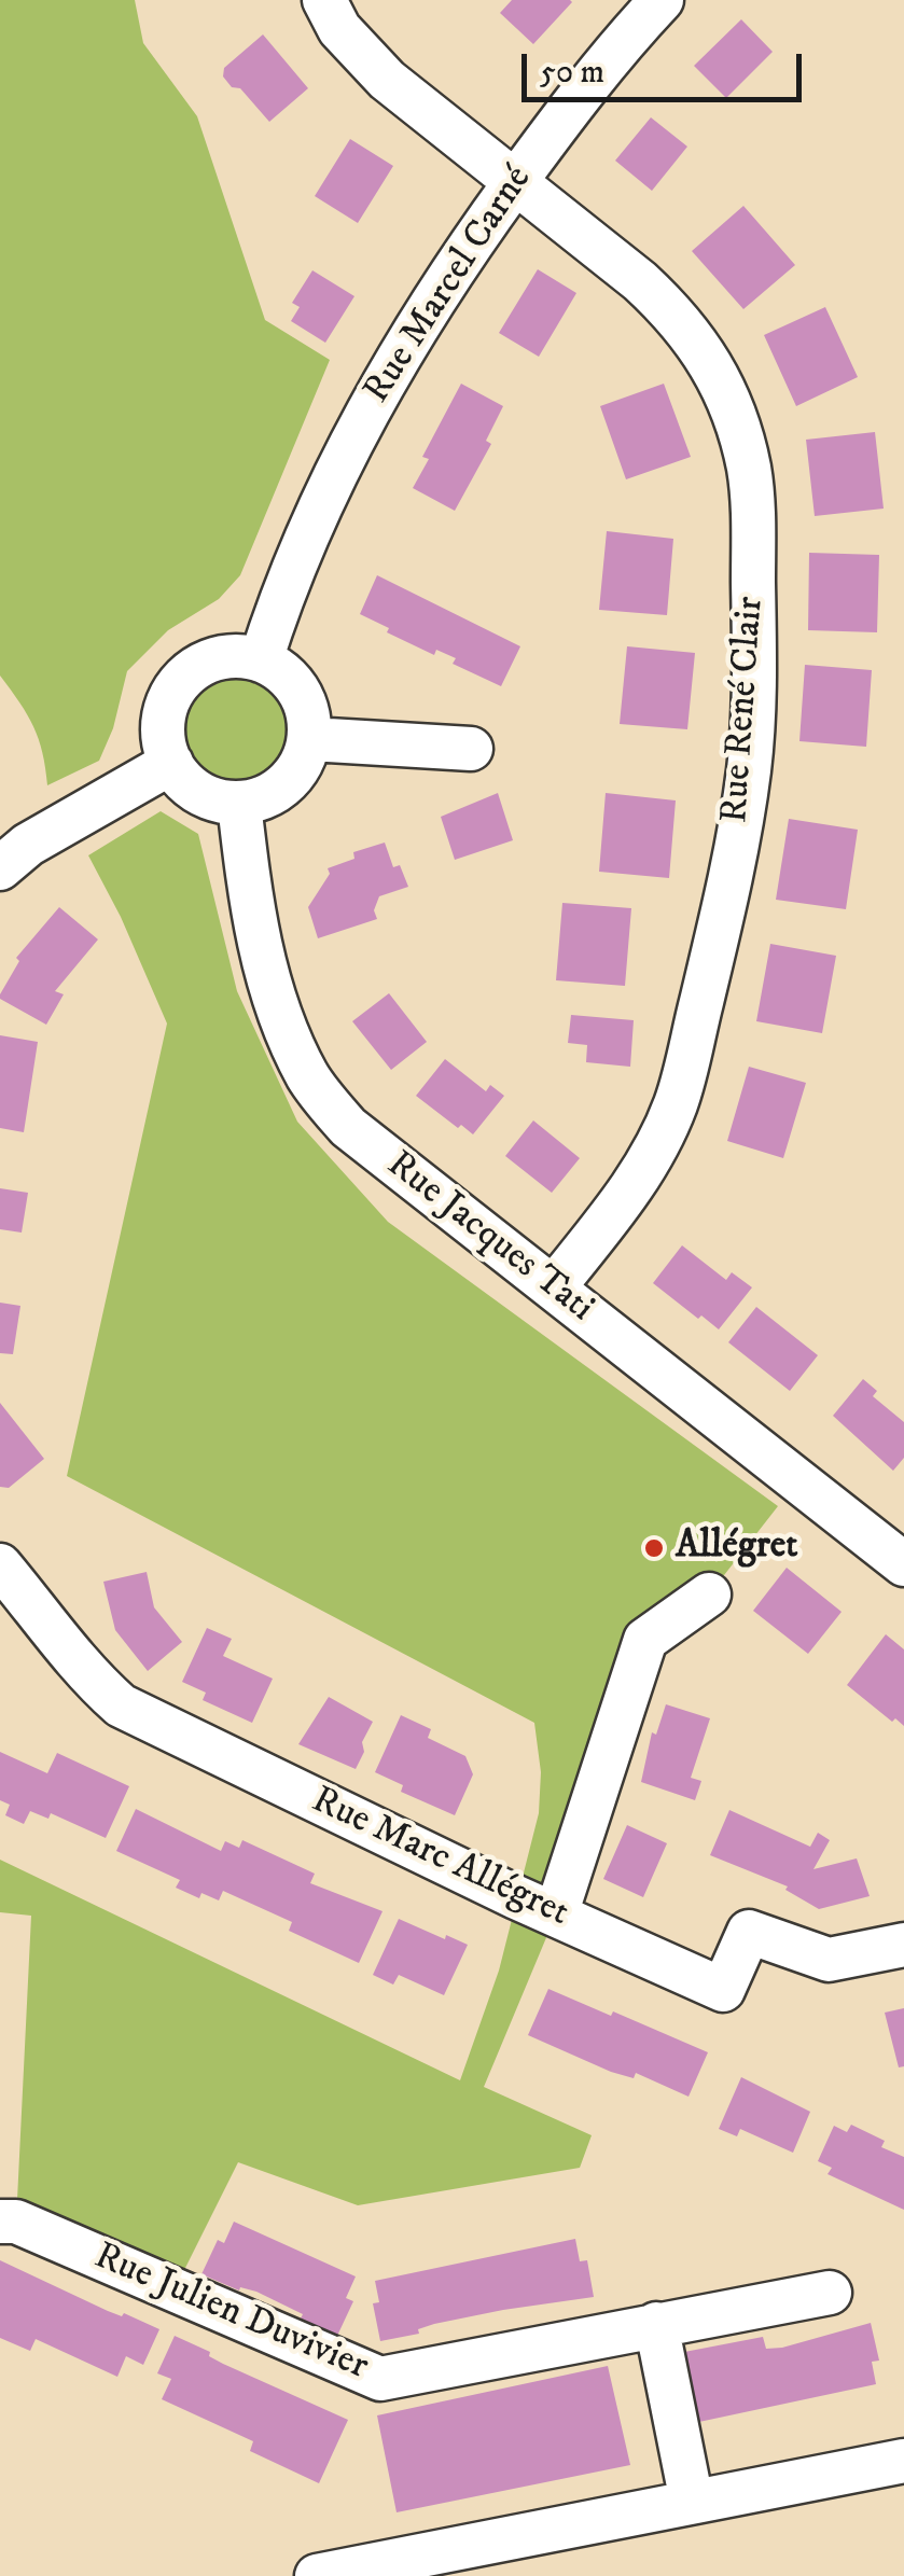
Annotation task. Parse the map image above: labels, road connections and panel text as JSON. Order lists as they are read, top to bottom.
{
  "streets": {
    "street": [
      "Rue Marcel Carné",
      "Rue René Clair",
      "Rue Jacques Tati",
      "Rue Marc Allégret",
      "Rue Julien Duvivier"
    ]
  },
  "crossings": [
    ["Rue Marcel Carné", "Rue René Clair"],
    ["Rue Marcel Carné", "Rue Jacques Tati"],
    ["Rue René Clair", "Rue Jacques Tati"]
  ],
  "places": ["Allégret"],
  "scale_bar": "50 m"
}
